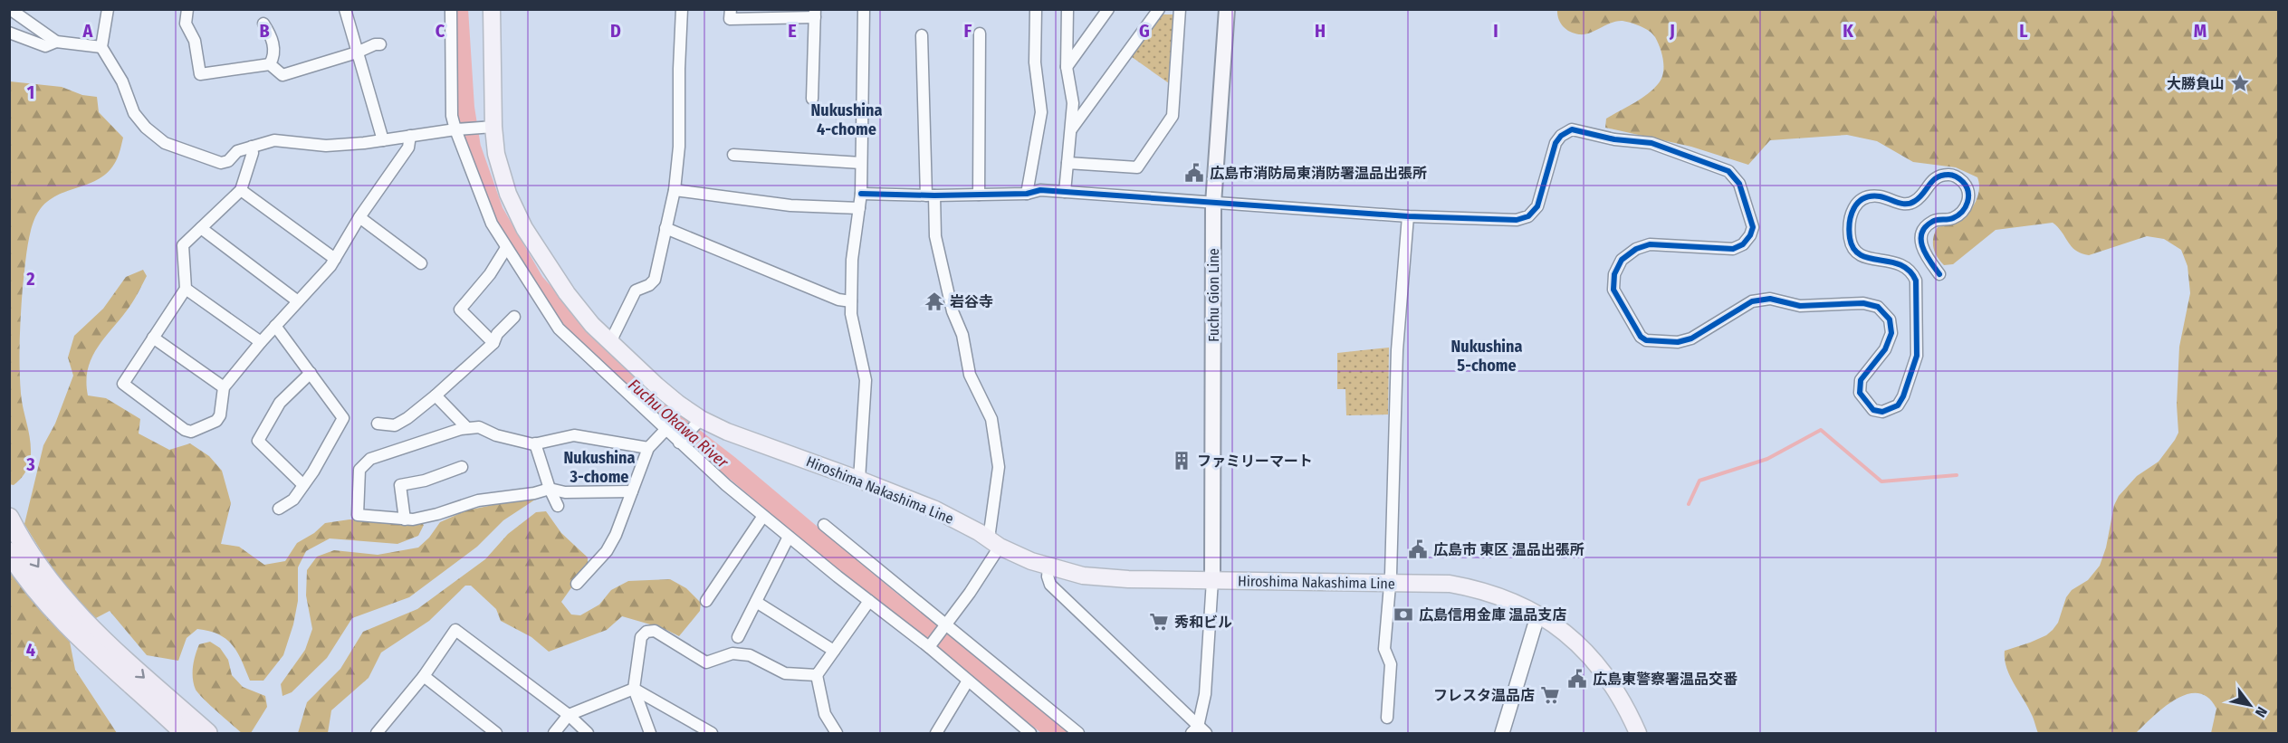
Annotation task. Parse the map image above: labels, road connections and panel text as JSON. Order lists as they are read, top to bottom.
{
  "streets": {
    "main road": ["Fuchu Gion Line", "Hiroshima Nakashima Line"]
  },
  "crossings": [
    ["Fuchu Gion Line", "Hiroshima Nakashima Line"]
  ],
  "districts": ["Nukushina 4-chome", "Nukushina 5-chome", "Nukushina 3-chome"],
  "water": ["Fuchu Okawa River"],
  "places": {
    "place": ["大勝負山"],
    "public building": ["広島市消防局東消防署温品出張所", "広島市 東区 温品出張所", "広島東警察署温品交番"],
    "temple": ["岩谷寺"],
    "building": ["ファミリーマート"],
    "bank": ["広島信用金庫 温品支店"],
    "supermarket": ["秀和ビル", "フレスタ温品店"]
  },
  "north": "bottom right",
  "grid": {
    "columns": [
      "A",
      "B",
      "C",
      "D",
      "E",
      "F",
      "G",
      "H",
      "I",
      "J",
      "K",
      "L",
      "M"
    ],
    "rows": [
      "1",
      "2",
      "3",
      "4"
    ]
  }
}
